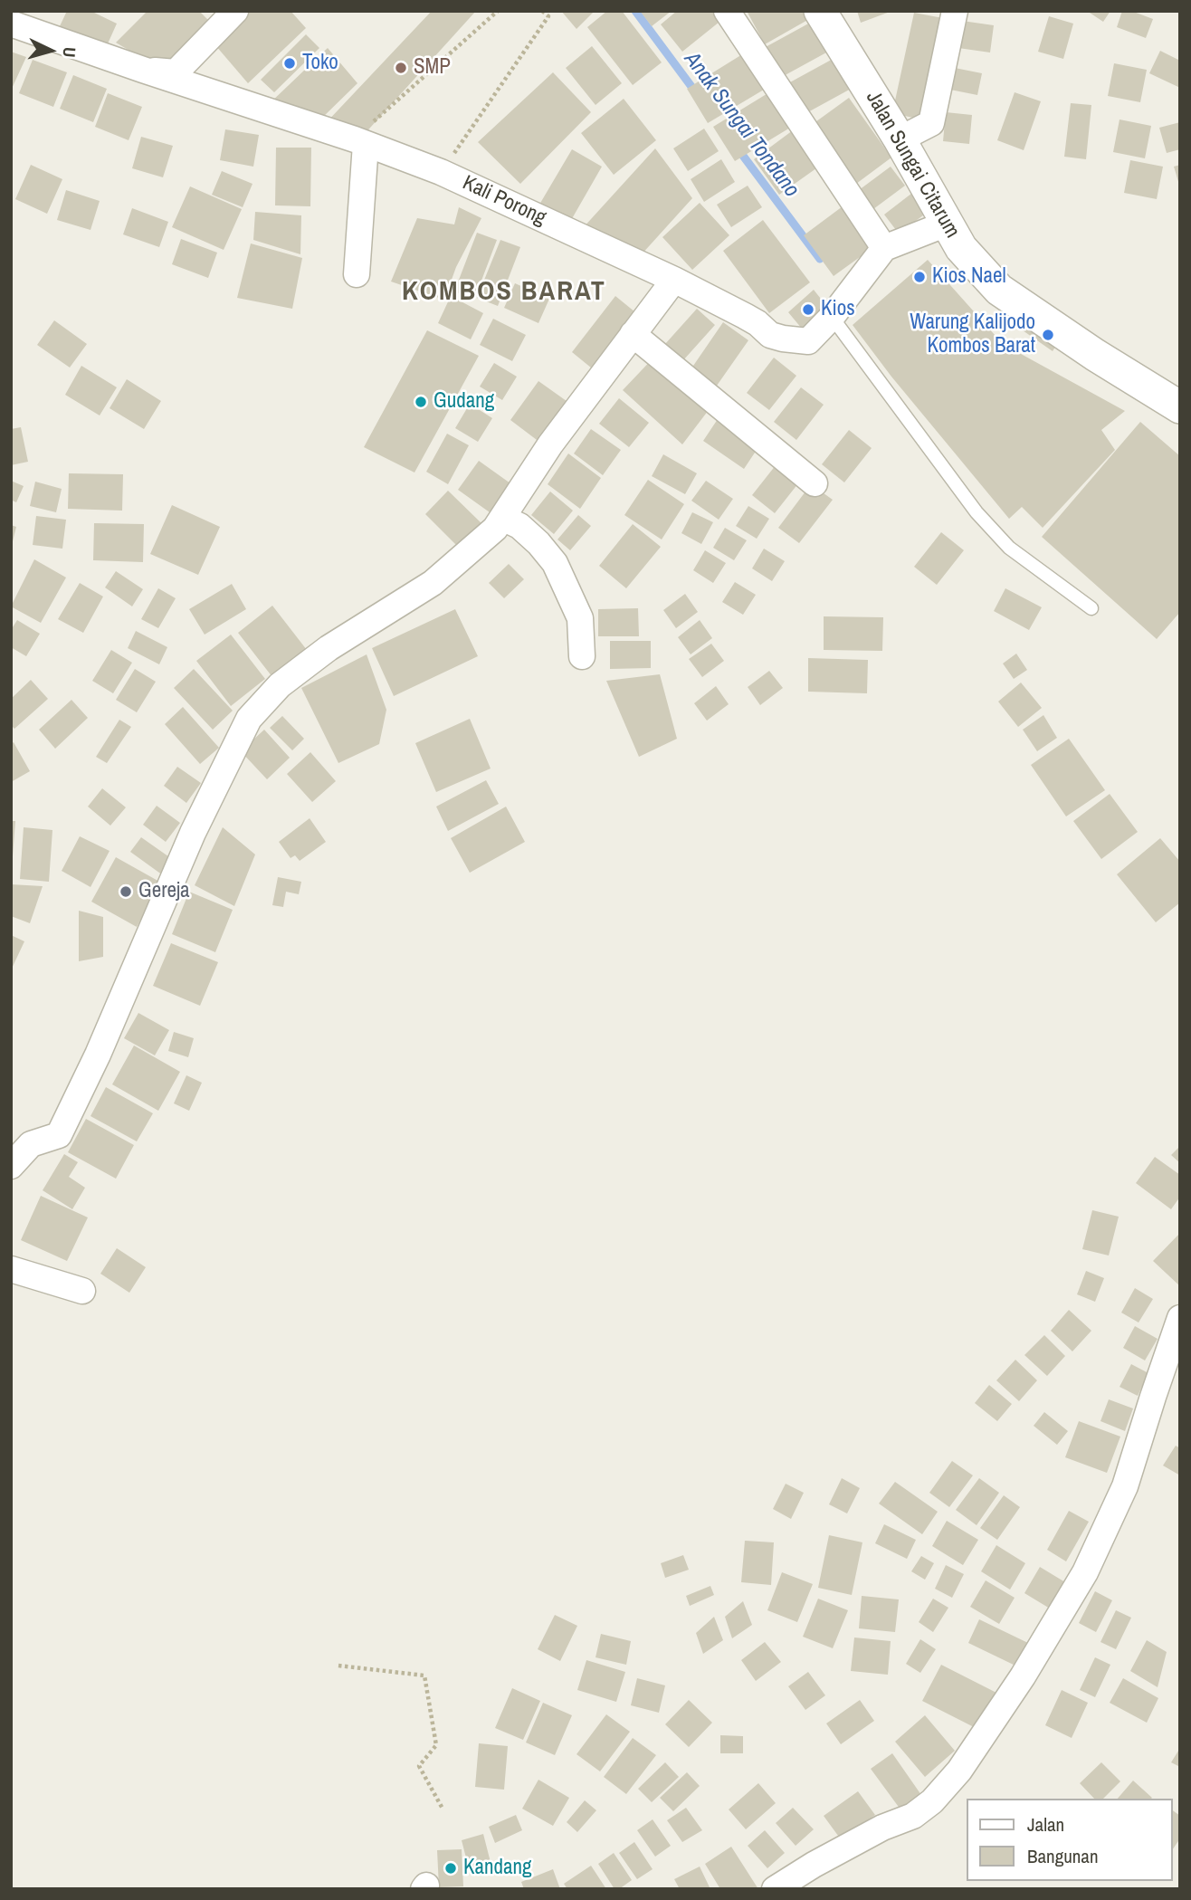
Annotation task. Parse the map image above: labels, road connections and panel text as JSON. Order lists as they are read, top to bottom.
{
  "streets": {
    "street": ["Jalan Sungai Citarum", "Kali Porong"]
  },
  "districts": ["KOMBOS BARAT"],
  "water": ["Anak Sungai Tondano"],
  "places": [
    "Toko",
    "SMP",
    "Kios Nael",
    "Kios",
    "Warung Kalijodo Kombos Barat",
    "Gudang",
    "Gereja",
    "Kandang"
  ],
  "legend": ["Jalan", "Bangunan"],
  "north": "right"
}
